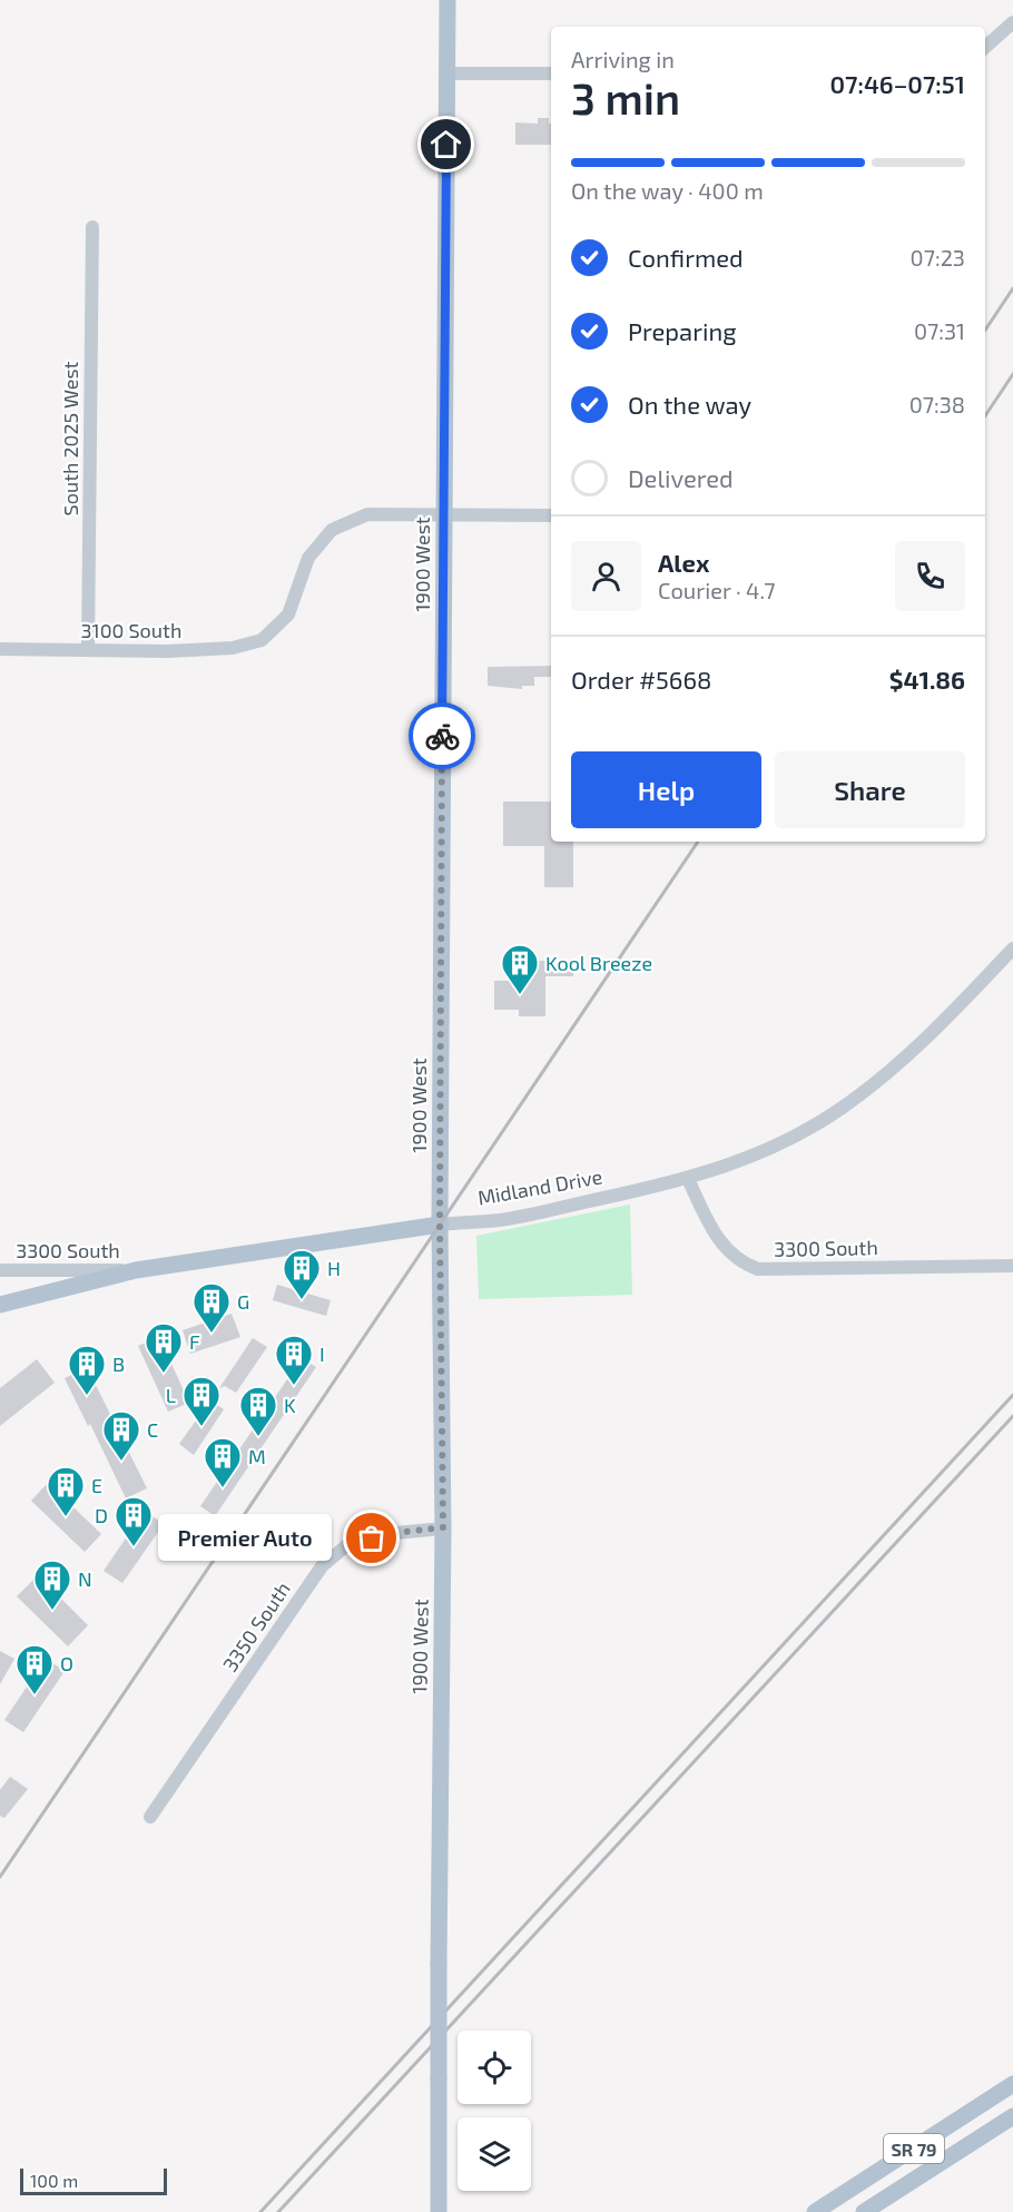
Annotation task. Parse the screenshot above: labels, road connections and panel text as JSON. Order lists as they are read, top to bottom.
{
  "streets": {
    "main road": ["1900 West", "Midland Drive", "SR 79"],
    "street": [
      "South 2025 West",
      "3100 South",
      "3300 South",
      "3350 South"
    ]
  },
  "crossings": [
    ["South 2025 West", "3100 South"],
    ["1900 West", "3100 South"],
    ["1900 West", "Midland Drive"],
    ["1900 West", "3350 South"],
    ["Midland Drive", "3300 South"]
  ],
  "places": {
    "building": [
      "Kool Breeze",
      "H",
      "G",
      "F",
      "I",
      "B",
      "L",
      "K",
      "C",
      "M",
      "E",
      "D",
      "N",
      "O"
    ],
    "other": ["Premier Auto"]
  },
  "scale_bar": "100 m",
  "page": {
    "heading": ["3 min", "Arriving in", "07:46–07:51"],
    "panel": [
      "Alex",
      "Courier · 4.7",
      "Order #5668",
      "$41.86"
    ],
    "bar": "On the way · 400 m",
    "list": [
      ["Confirmed", "07:23"],
      ["Preparing", "07:31"],
      ["On the way", "07:38"],
      "Delivered"
    ],
    "buttons": ["Help", "Share"],
    "bubble": "Premier Auto",
    "scale": "100 m"
  }
}
